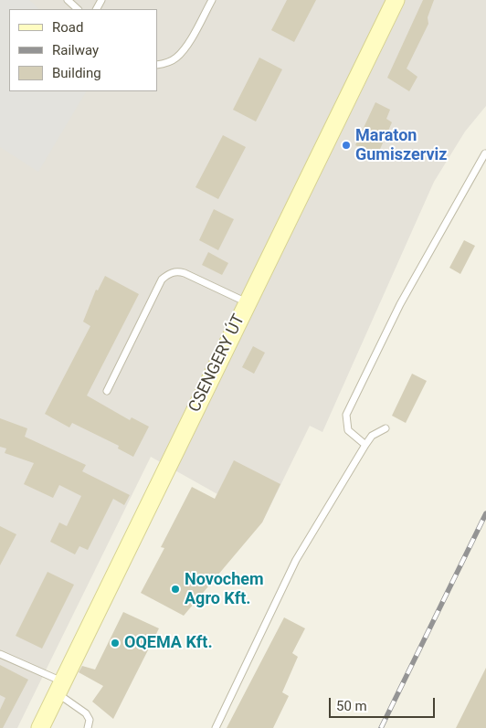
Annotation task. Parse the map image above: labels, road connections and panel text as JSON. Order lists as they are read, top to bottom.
{
  "streets": {
    "main road": ["CSENGERY ÚT"]
  },
  "places": ["Maraton Gumiszerviz", "Novochem Agro Kft.", "OQEMA Kft."],
  "legend": ["Road", "Railway", "Building"],
  "scale_bar": "50 m"
}
